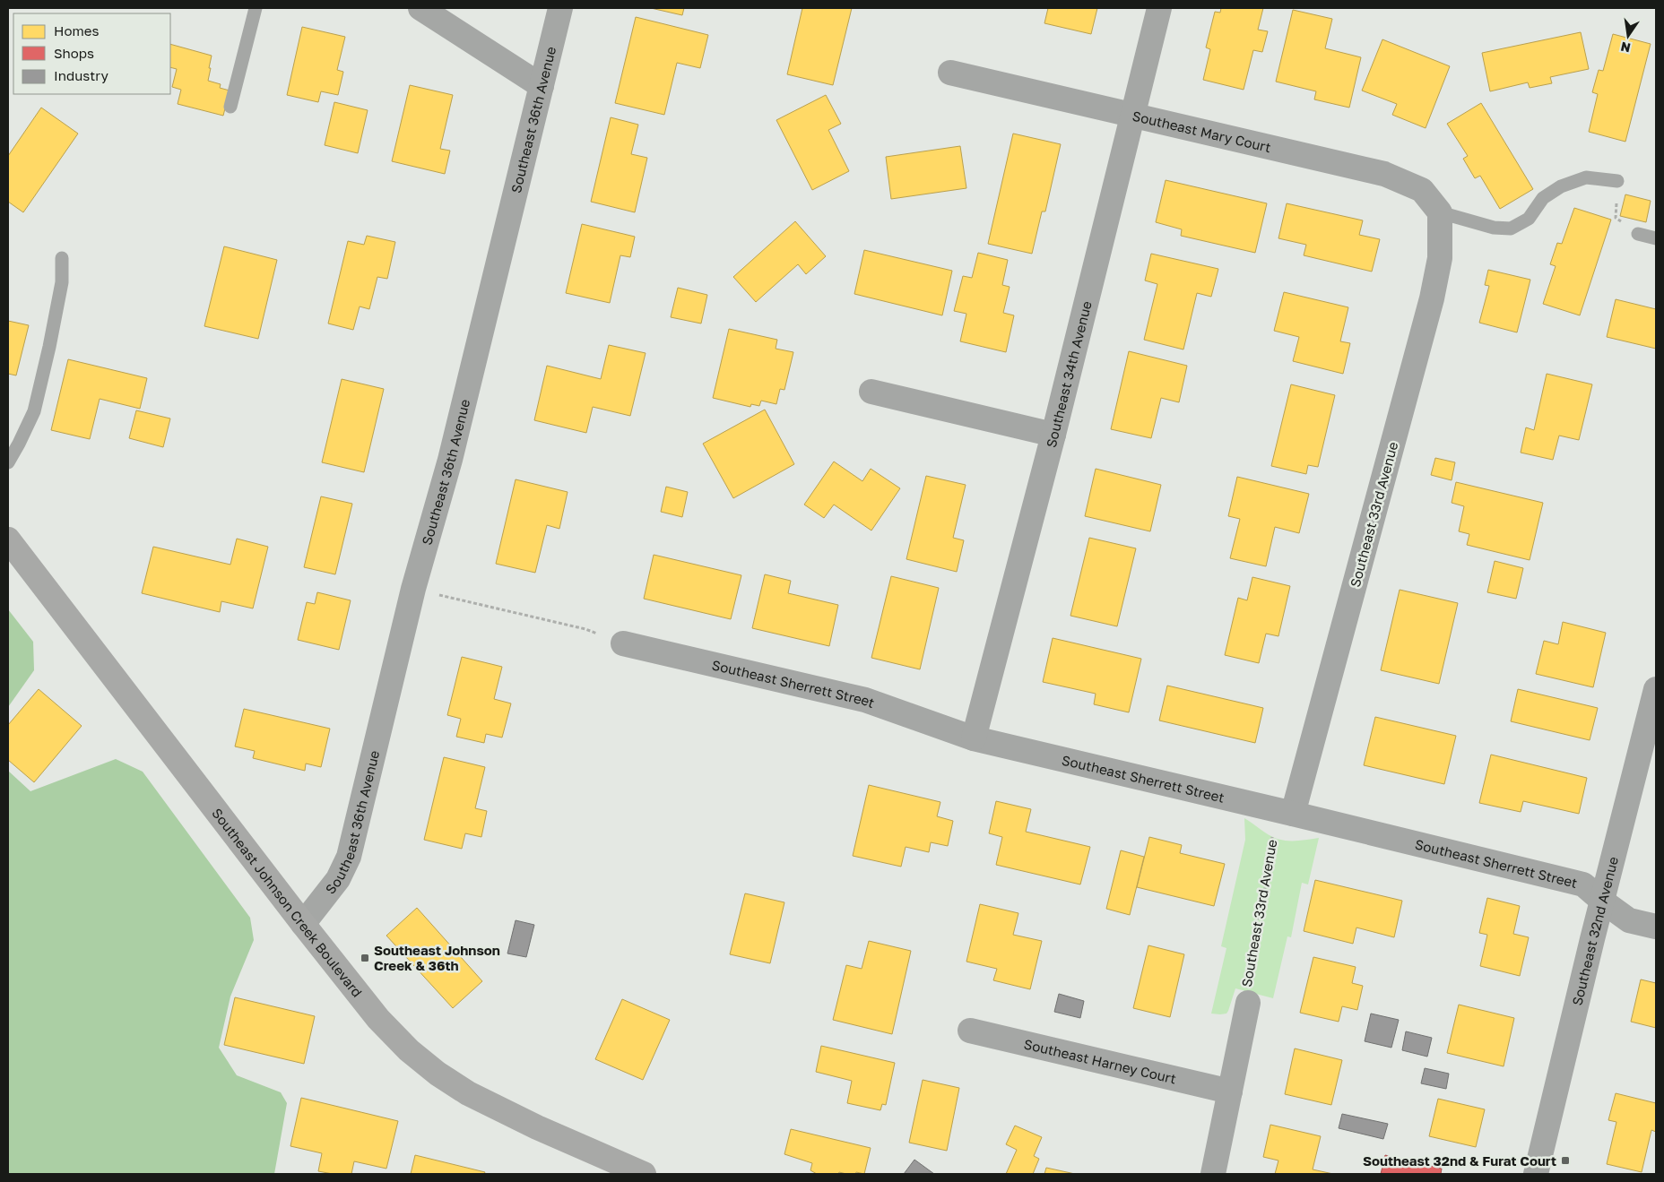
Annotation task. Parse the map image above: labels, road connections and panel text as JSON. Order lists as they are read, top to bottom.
{
  "streets": {
    "main road": ["Southeast Johnson Creek Boulevard"],
    "street": [
      "Southeast 36th Avenue",
      "Southeast Mary Court",
      "Southeast 34th Avenue",
      "Southeast 33rd Avenue",
      "Southeast Sherrett Street",
      "Southeast 32nd Avenue",
      "Southeast Harney Court"
    ]
  },
  "crossings": [
    ["Southeast 36th Avenue", "Southeast Johnson Creek Boulevard"],
    ["Southeast Mary Court", "Southeast 34th Avenue"],
    ["Southeast Mary Court", "Southeast 33rd Avenue"],
    ["Southeast 34th Avenue", "Southeast Sherrett Street"],
    ["Southeast 33rd Avenue", "Southeast Sherrett Street"],
    ["Southeast 33rd Avenue", "Southeast Harney Court"],
    ["Southeast Sherrett Street", "Southeast 32nd Avenue"]
  ],
  "places": {
    "transit": ["Southeast Johnson Creek & 36th", "Southeast 32nd & Furat Court"]
  },
  "legend": ["Homes", "Shops", "Industry"],
  "north": "bottom"
}
